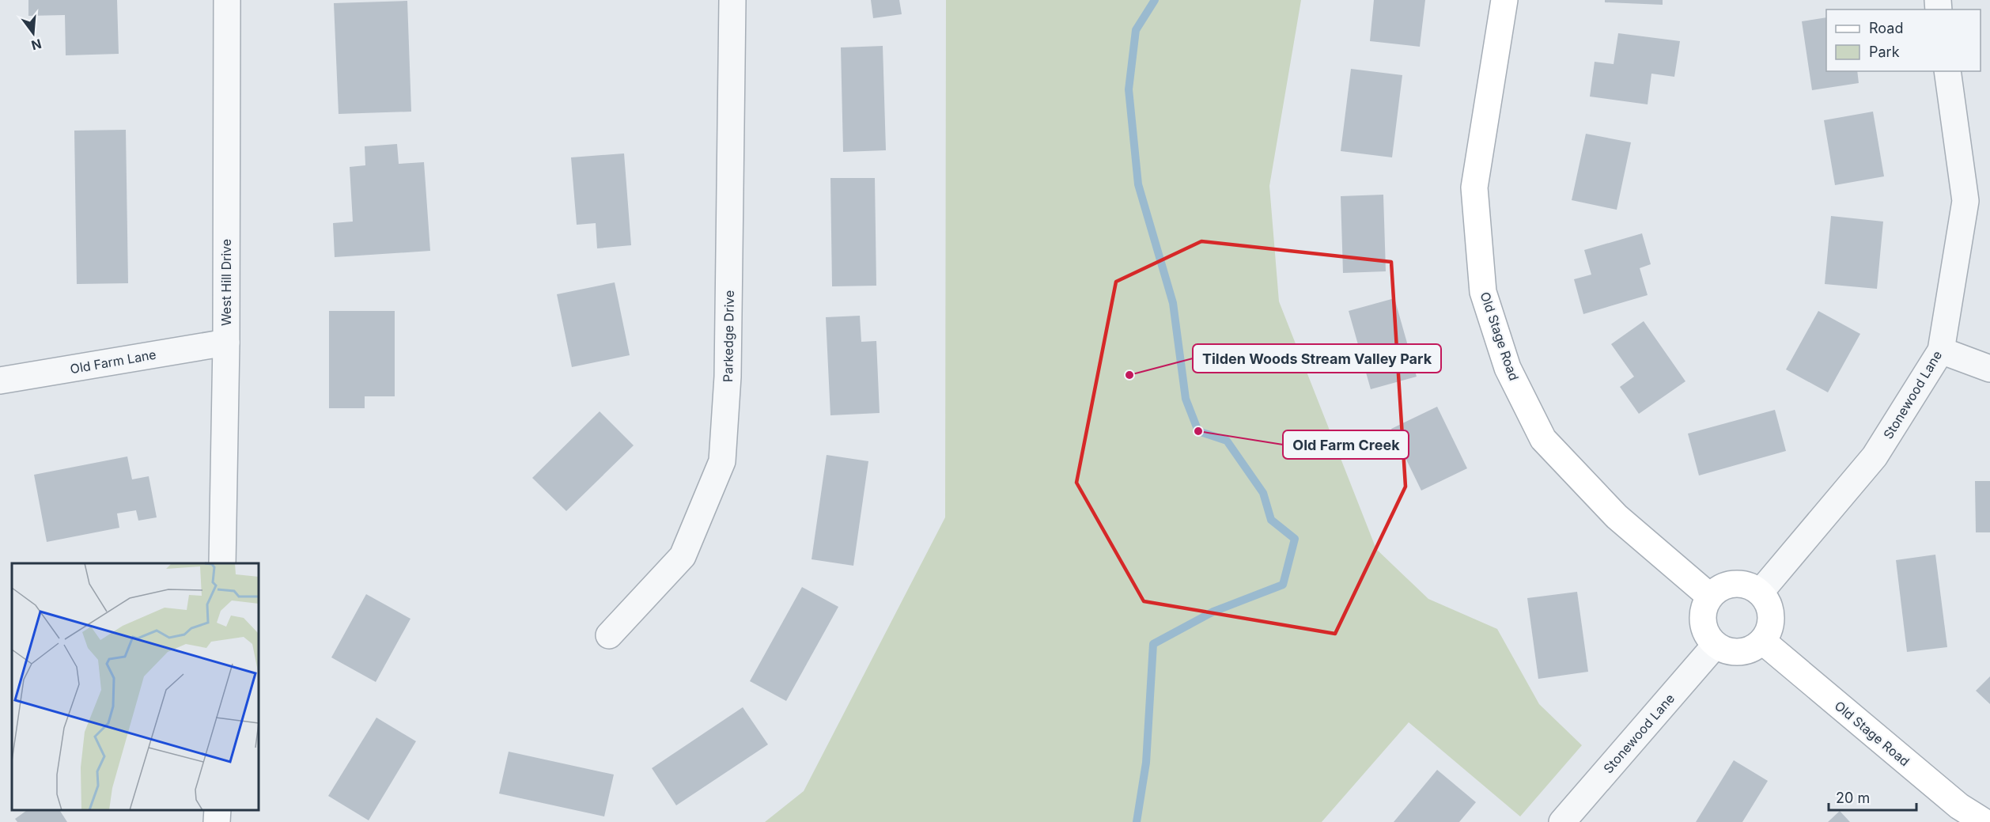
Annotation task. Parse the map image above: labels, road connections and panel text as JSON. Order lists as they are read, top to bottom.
{
  "streets": {
    "street": [
      "West Hill Drive",
      "Parkedge Drive",
      "Old Stage Road",
      "Old Farm Lane",
      "Stonewood Lane"
    ]
  },
  "crossings": [
    ["West Hill Drive", "Old Farm Lane"],
    ["Old Stage Road", "Stonewood Lane"]
  ],
  "places": ["Tilden Woods Stream Valley Park", "Old Farm Creek"],
  "legend": ["Road", "Park"],
  "scale_bar": "20 m",
  "north": "bottom"
}
